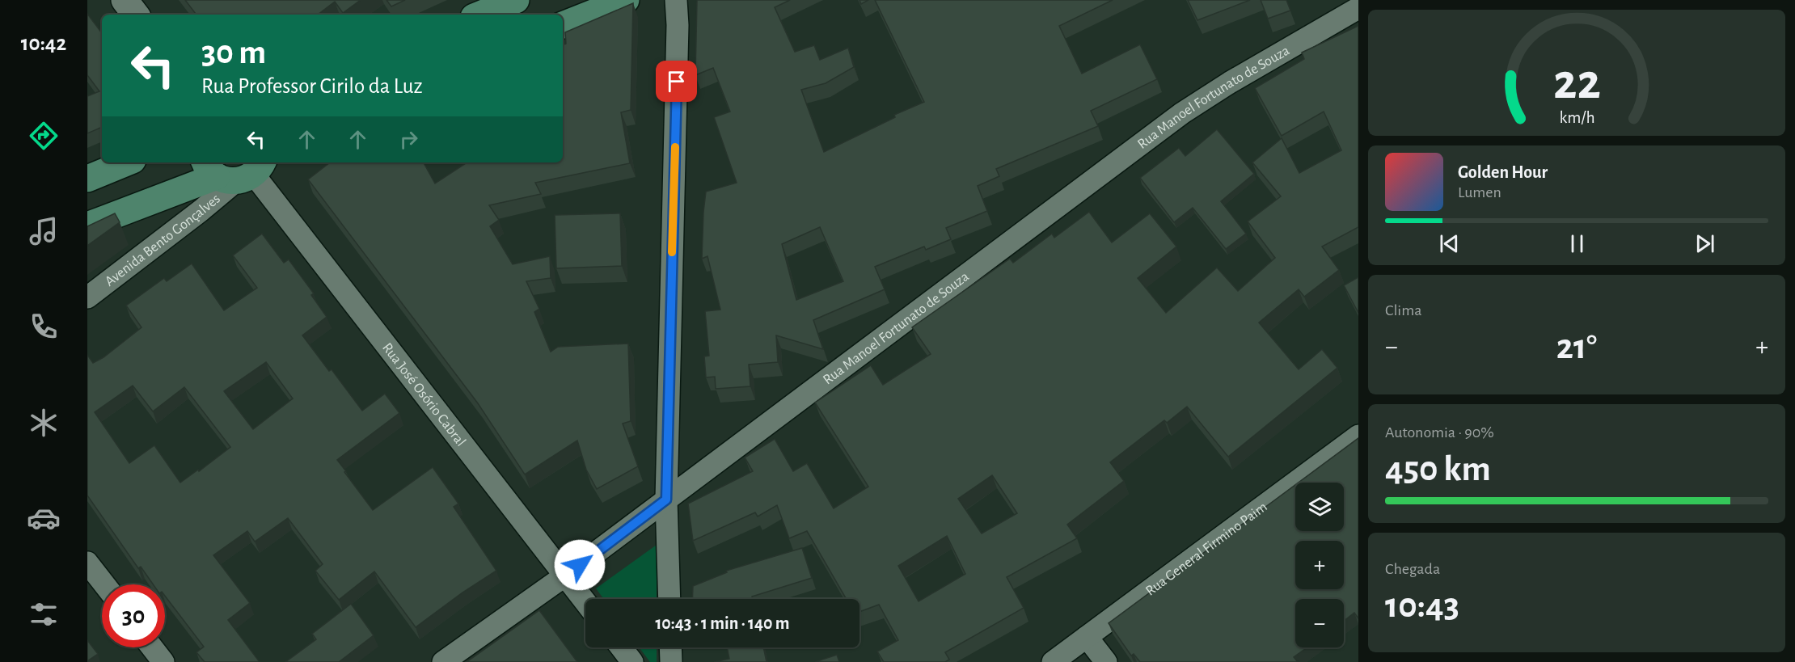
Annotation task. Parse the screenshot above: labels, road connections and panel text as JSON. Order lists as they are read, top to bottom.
{
  "streets": {
    "street": [
      "Rua Manoel Fortunato de Souza",
      "Avenida Bento Gonçalves",
      "Rua José Osório Cabral",
      "Rua General Firmino Paim"
    ]
  },
  "crossings": [
    ["Rua Manoel Fortunato de Souza", "Rua José Osório Cabral"],
    ["Avenida Bento Gonçalves", "Rua José Osório Cabral"]
  ],
  "page": {
    "tabs": "10:42",
    "turn": ["30 m", "Rua Professor Cirilo da Luz"],
    "song": ["Golden Hour", "Lumen"],
    "tile": [
      "Clima",
      ["Autonomia · 90%", "450 km"],
      ["Chegada", "10:43"]
    ],
    "heat": ["−", "21°", "+"],
    "map_buttons": ["+", "−"],
    "limit": "30",
    "trip": "10:43 · 1 min · 140 m",
    "gauge": ["22", "km/h"]
  }
}
